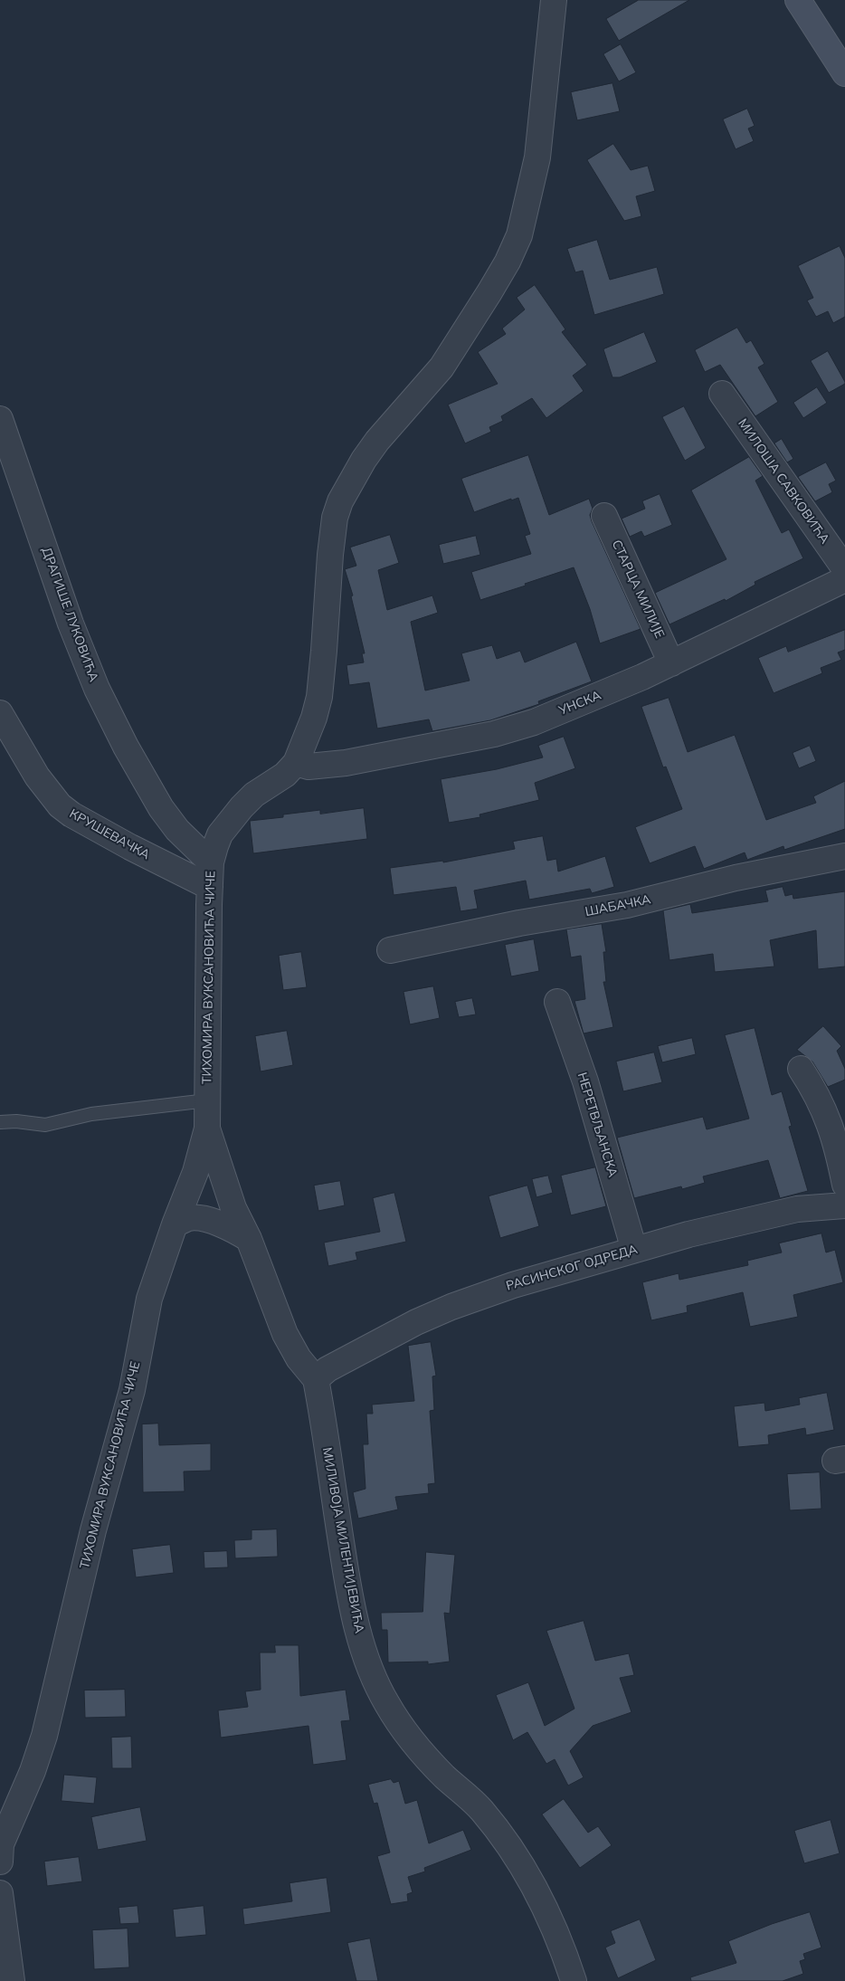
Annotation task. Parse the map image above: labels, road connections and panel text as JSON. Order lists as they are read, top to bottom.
{
  "streets": {
    "street": [
      "МИЛОША САВКОВИЋА",
      "СТАРЦА МИЛИЈЕ",
      "ДРАГИШЕ ЛУКОВИЋА",
      "УНСКА",
      "КРУШЕВАЧКА",
      "ШАБАЧКА",
      "ТИХОМИРА ВУКСАНОВИЋА ЧИЧЕ",
      "НЕРЕТВЉАНСКА",
      "РАСИНСКОГ ОДРЕДА",
      "МИЛИВОЈА МИЛЕНТИЈЕВИЋА"
    ]
  },
  "crossings": [
    ["СТАРЦА МИЛИЈЕ", "УНСКА"],
    ["ДРАГИШЕ ЛУКОВИЋА", "ТИХОМИРА ВУКСАНОВИЋА ЧИЧЕ"],
    ["УНСКА", "ТИХОМИРА ВУКСАНОВИЋА ЧИЧЕ"],
    ["КРУШЕВАЧКА", "ТИХОМИРА ВУКСАНОВИЋА ЧИЧЕ"],
    ["НЕРЕТВЉАНСКА", "РАСИНСКОГ ОДРЕДА"],
    ["РАСИНСКОГ ОДРЕДА", "МИЛИВОЈА МИЛЕНТИЈЕВИЋА"]
  ]
}
